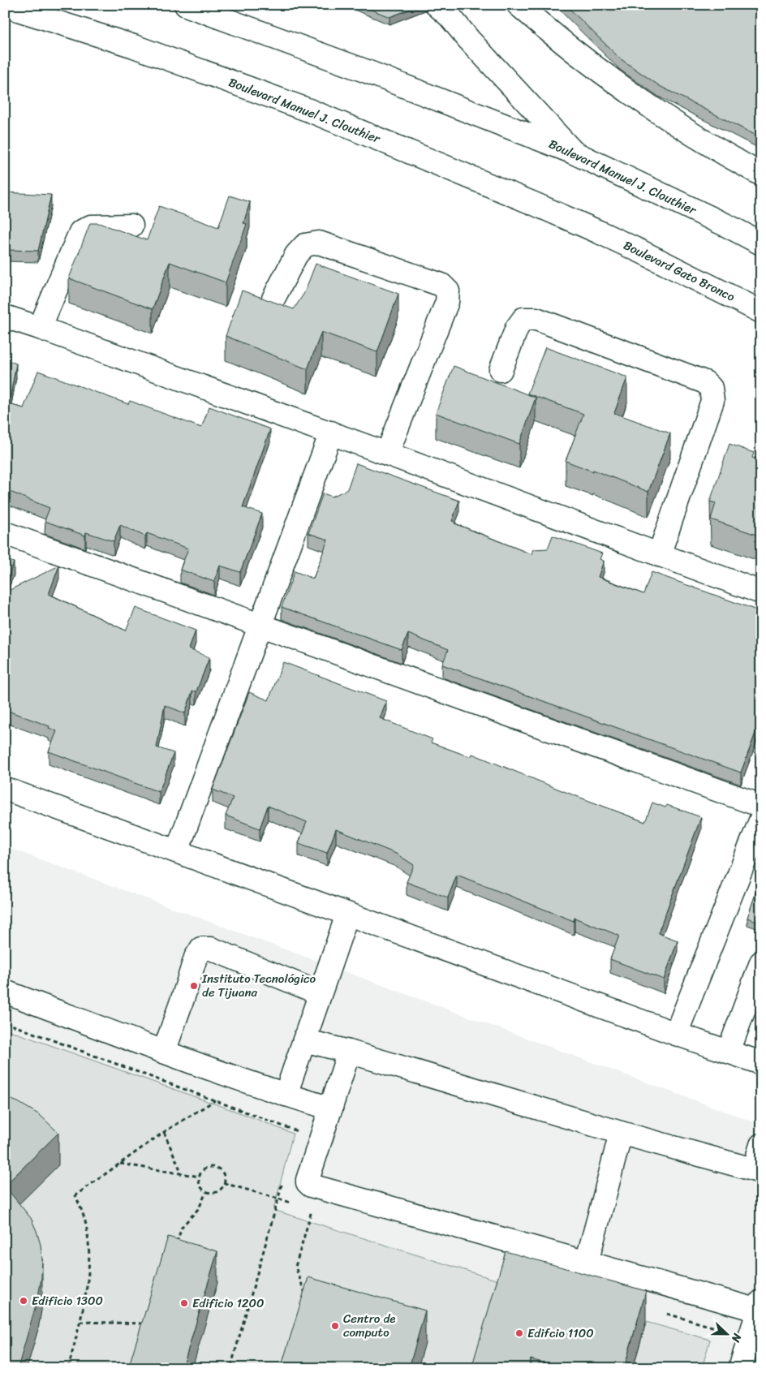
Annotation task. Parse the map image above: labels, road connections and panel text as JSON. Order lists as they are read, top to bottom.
{
  "streets": {
    "street": ["Boulevard Manuel J. Clouthier", "Boulevard Gato Bronco"]
  },
  "crossings": [
    ["Boulevard Manuel J. Clouthier", "Boulevard Gato Bronco"]
  ],
  "places": [
    "Instituto Tecnológico de Tijuana",
    "Edificio 1300",
    "Edificio 1200",
    "Centro de computo",
    "Edifcio 1100"
  ],
  "north": "right"
}
